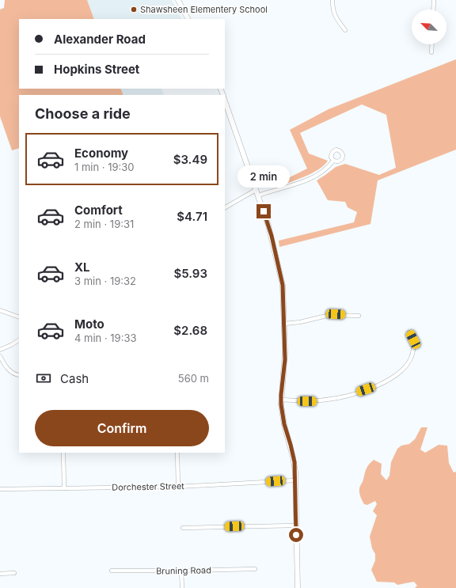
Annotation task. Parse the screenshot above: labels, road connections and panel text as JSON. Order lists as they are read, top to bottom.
{
  "streets": {
    "street": ["Dorchester Street", "Bruning Road"]
  },
  "places": ["Shawsheen Elementery School"],
  "north": "top left",
  "page": {
    "banner": ["Alexander Road", "Hopkins Street"],
    "heading": "Choose a ride",
    "list": [
      {
        "name": "Economy",
        "note": "1 min · 19:30",
        "value": "$3.49"
      },
      {
        "name": "Comfort",
        "note": "2 min · 19:31",
        "value": "$4.71"
      },
      {
        "name": "XL",
        "note": "3 min · 19:32",
        "value": "$5.93"
      },
      {
        "name": "Moto",
        "note": "4 min · 19:33",
        "value": "$2.68"
      }
    ],
    "bubble": "2 min",
    "pay": ["Cash", "560 m"],
    "buttons": "Confirm"
  }
}
